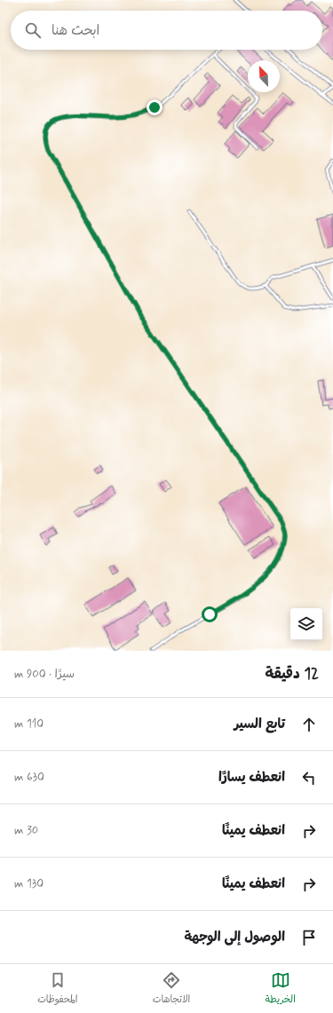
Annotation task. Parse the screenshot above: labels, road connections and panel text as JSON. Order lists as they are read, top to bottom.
{
  "north": "top left",
  "page": {
    "search": "ابحث هنا",
    "heading": ["12 دقيقة", "سيرًا · 900 m"],
    "list": [
      ["تابع السير", "110 m"],
      ["انعطف يسارًا", "630 m"],
      ["انعطف يمينًا", "30 m"],
      ["انعطف يمينًا", "130 m"],
      "الوصول إلى الوجهة"
    ],
    "nav": ["الخريطة", "الاتجاهات", "المحفوظات"]
  }
}
